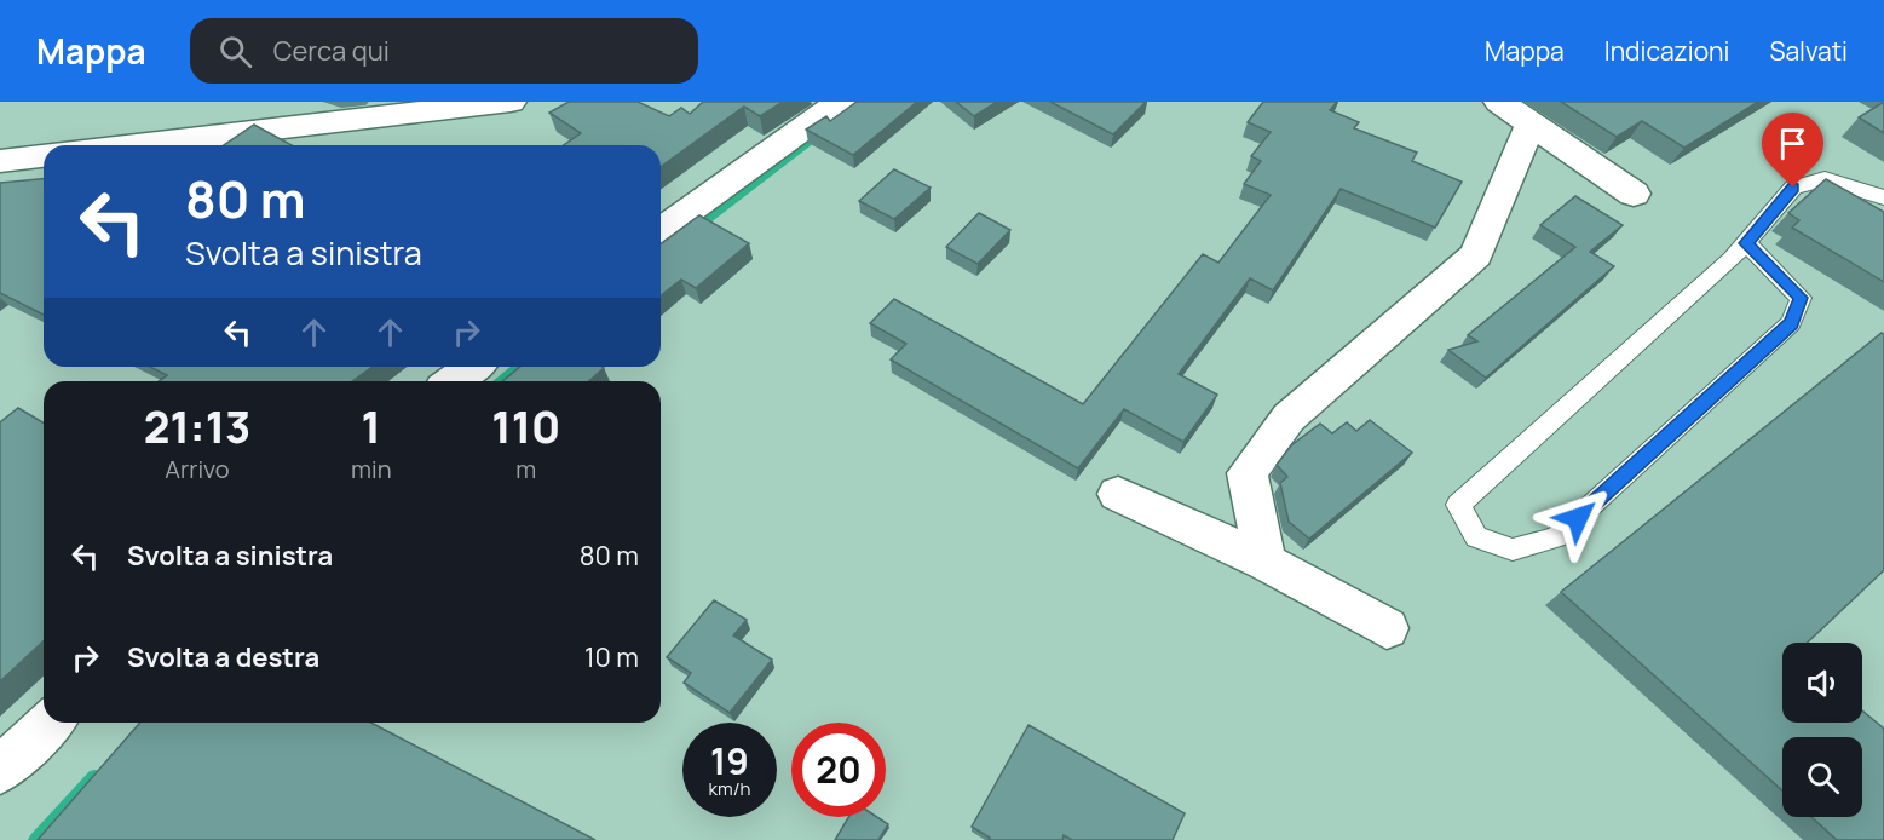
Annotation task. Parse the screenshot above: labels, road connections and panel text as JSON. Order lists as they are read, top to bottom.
{
  "page": {
    "header": "Mappa",
    "search": "Cerca qui",
    "nav": ["Mappa", "Indicazioni", "Salvati"],
    "turn": ["80 m", "Svolta a sinistra"],
    "eta": [
      "21:13",
      "Arrivo",
      "1",
      "min",
      "110",
      "m"
    ],
    "list": [
      {
        "name": "Svolta a sinistra",
        "value": "80 m"
      },
      {
        "name": "Svolta a destra",
        "value": "10 m"
      }
    ],
    "speed": "19 km/h",
    "limit": "20"
  }
}
